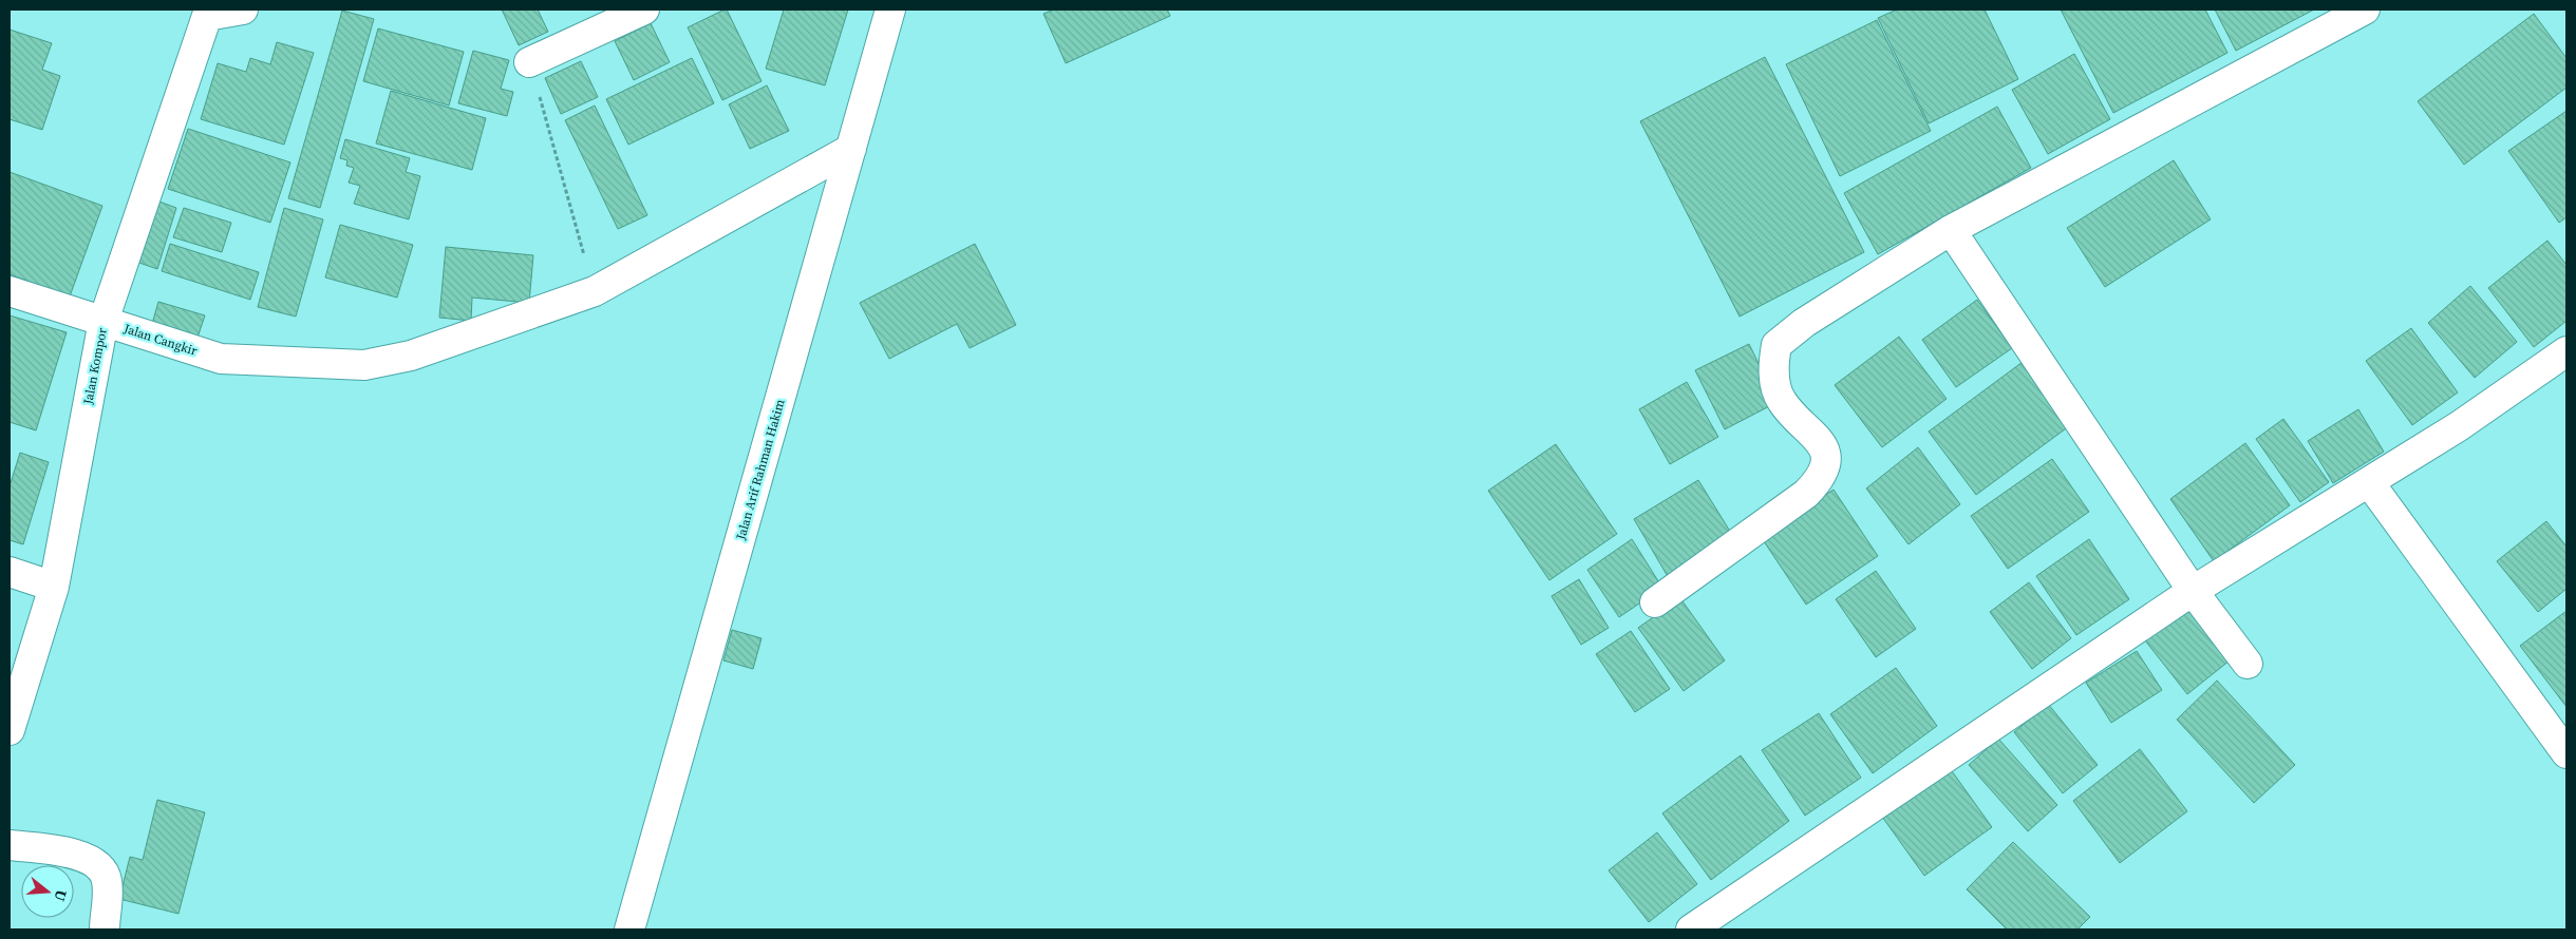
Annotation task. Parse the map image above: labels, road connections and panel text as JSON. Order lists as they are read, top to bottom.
{
  "streets": {
    "street": ["Jalan Cangkir", "Jalan Kompor", "Jalan Arif Rahman Hakim"]
  },
  "crossings": [
    ["Jalan Cangkir", "Jalan Kompor"],
    ["Jalan Cangkir", "Jalan Arif Rahman Hakim"]
  ],
  "north": "right"
}
